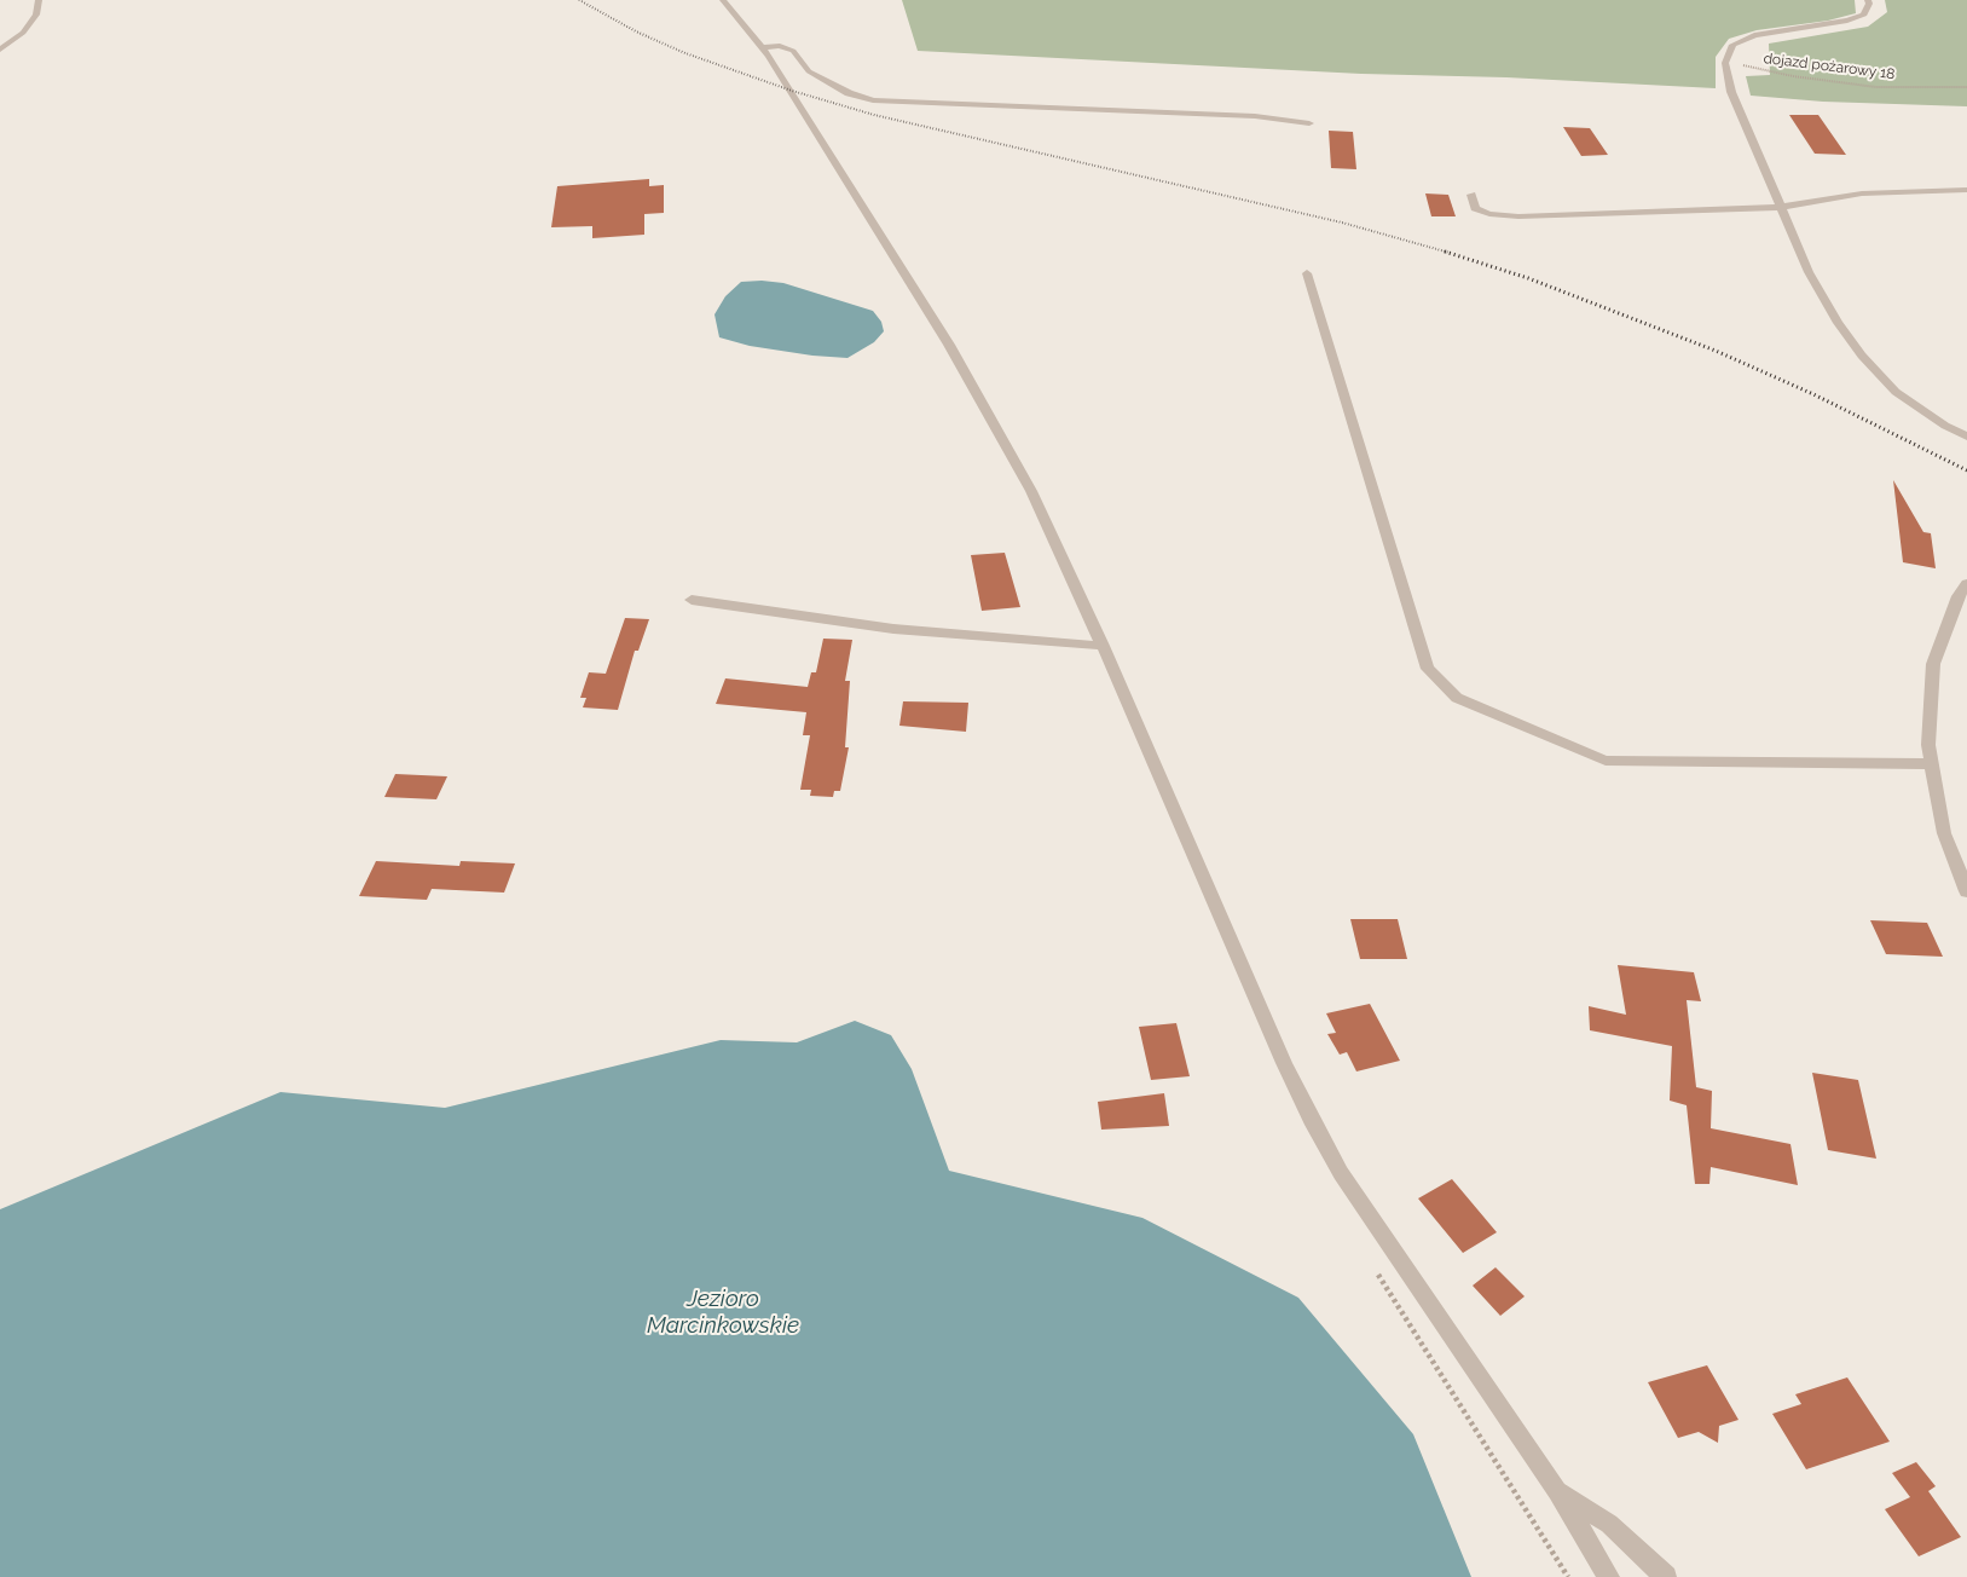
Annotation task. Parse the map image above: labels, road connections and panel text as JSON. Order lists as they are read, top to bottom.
{
  "streets": {
    "path": ["dojazd pożarowy 18"]
  },
  "water": ["Jezioro Marcinkowskie"]
}
